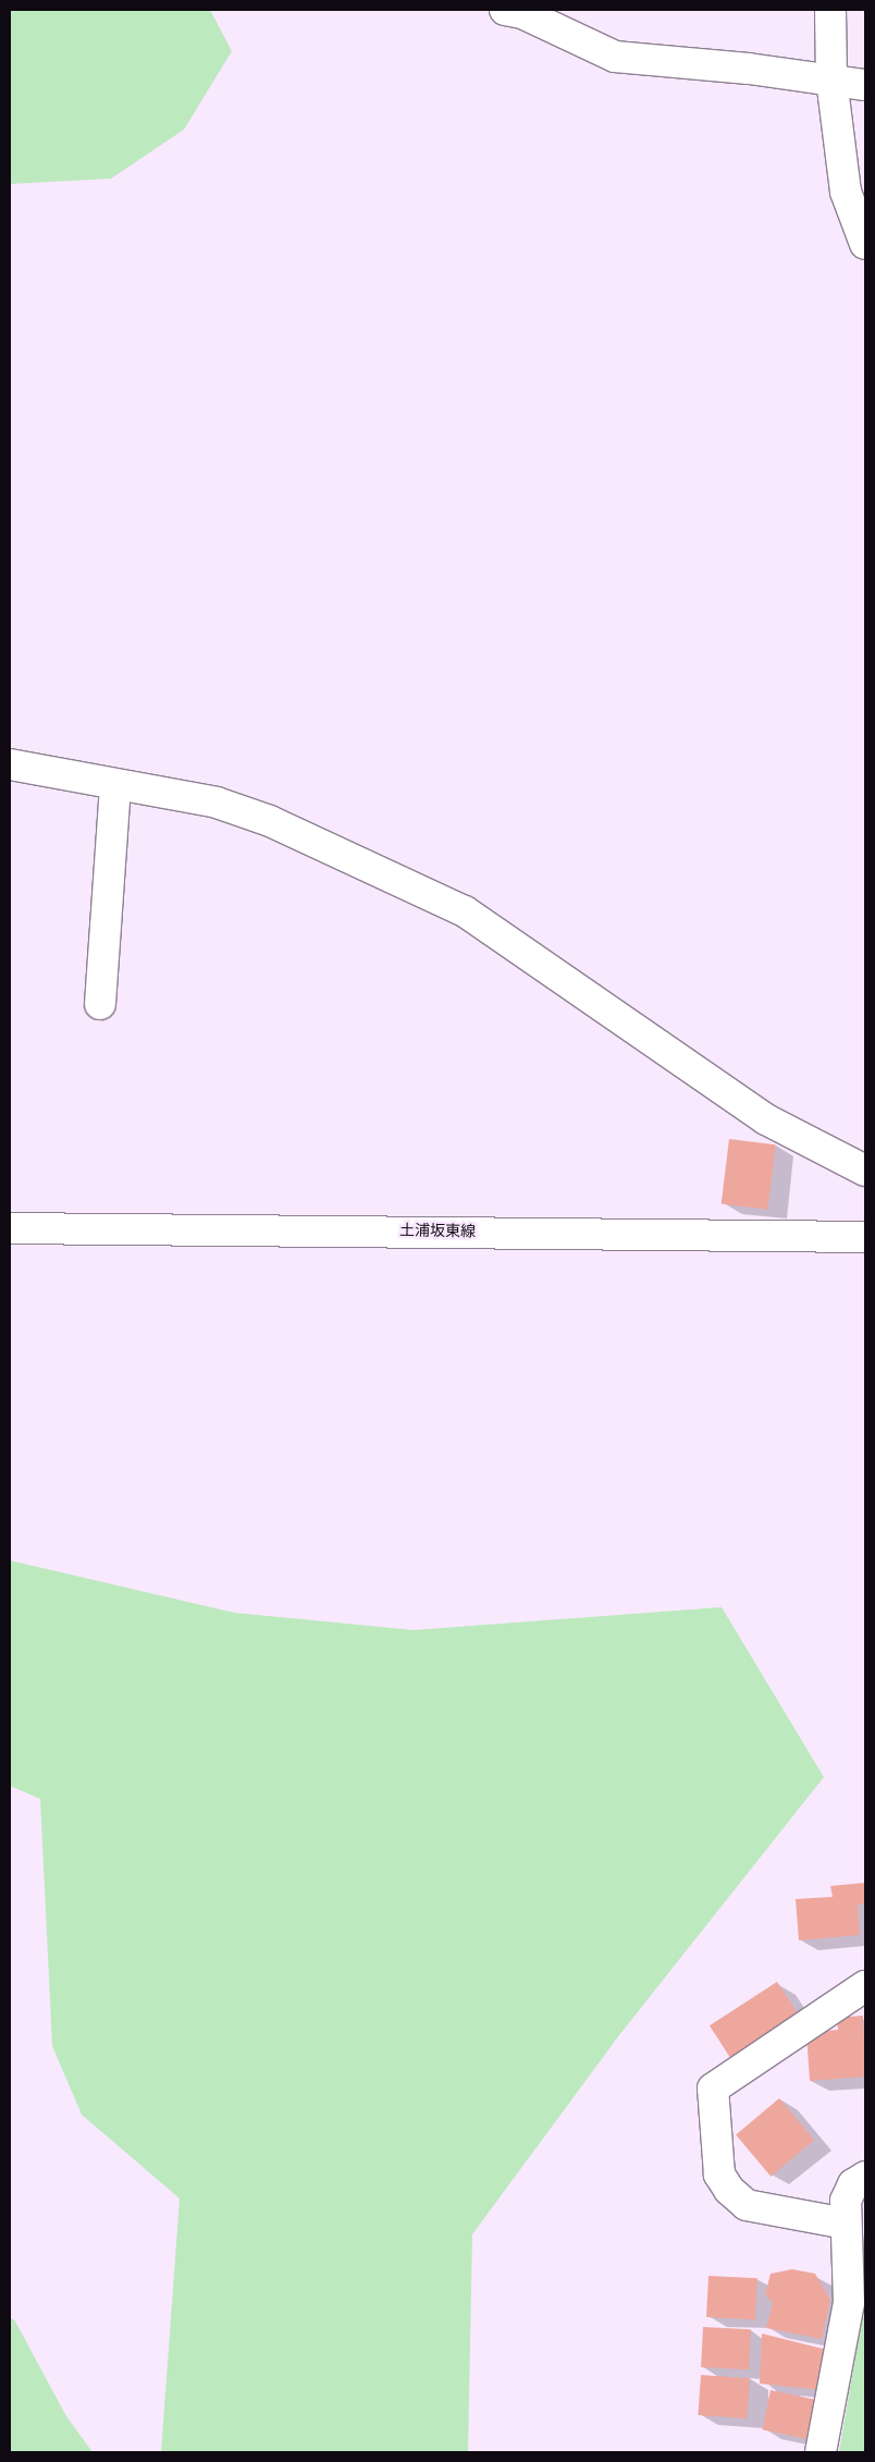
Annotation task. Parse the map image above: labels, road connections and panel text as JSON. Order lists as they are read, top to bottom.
{
  "streets": {
    "street": ["土浦坂東線"]
  }
}
